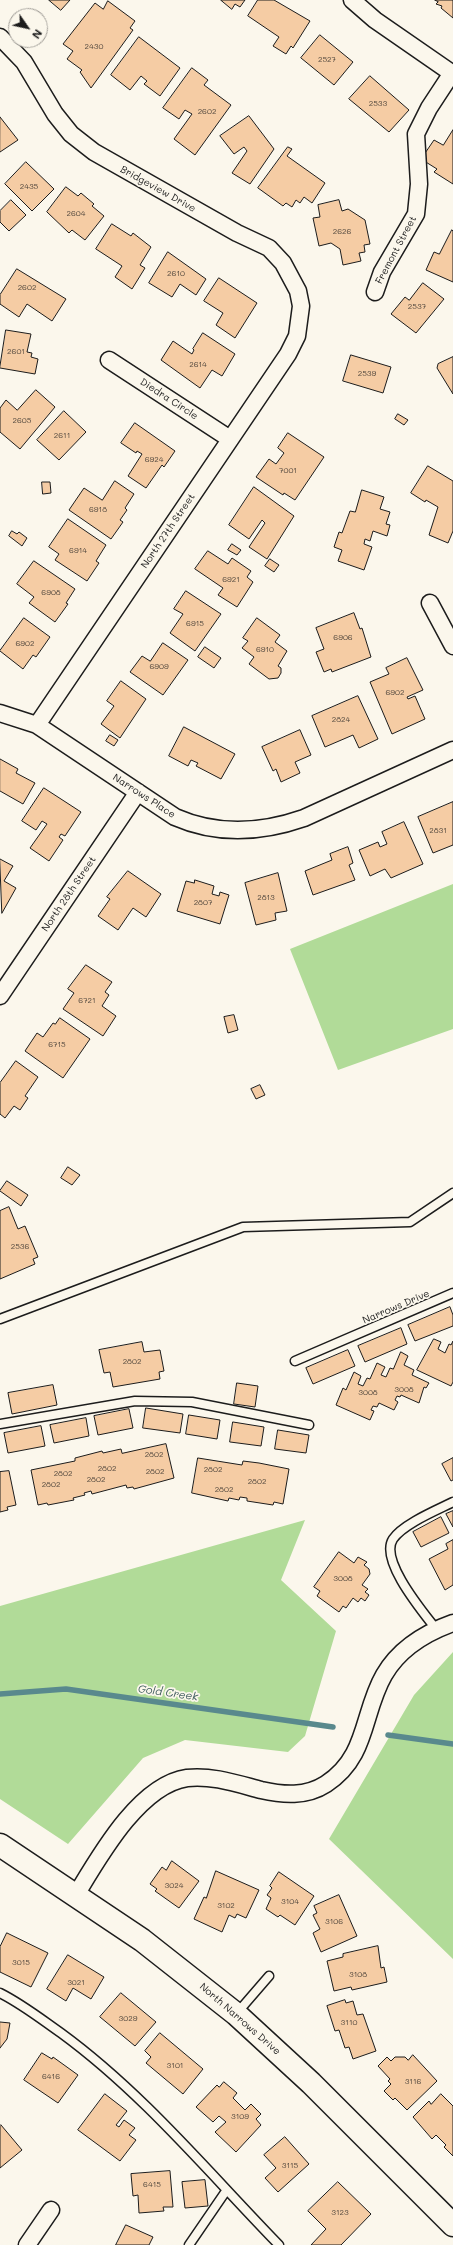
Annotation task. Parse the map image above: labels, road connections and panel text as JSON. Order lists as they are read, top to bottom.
{
  "streets": {
    "street": [
      "Bridgeview Drive",
      "Fremont Street",
      "Diedra Circle",
      "North 27th Street",
      "Narrows Place",
      "North 28th Street",
      "North Narrows Drive"
    ],
    "lane": ["Narrows Drive"]
  },
  "crossings": [
    ["Bridgeview Drive", "North 27th Street"],
    ["Diedra Circle", "North 27th Street"],
    ["North 27th Street", "Narrows Place"],
    ["Narrows Place", "North 28th Street"]
  ],
  "water": ["Gold Creek"],
  "house_numbers": [
    "2430",
    "2527",
    "2533",
    "2602",
    "2435",
    "2604",
    "2626",
    "2610",
    "2602",
    "2537",
    "2601",
    "2614",
    "2539",
    "2605",
    "2611",
    "6924",
    "7001",
    "6918",
    "6914",
    "6921",
    "6908",
    "6915",
    "6906",
    "6902",
    "6910",
    "6909",
    "6902",
    "2824",
    "2831",
    "2813",
    "2807",
    "6721",
    "6715",
    "2536",
    "2802",
    "3008",
    "3008",
    "2802",
    "2802",
    "2802",
    "2802",
    "2802",
    "2802",
    "2802",
    "2802",
    "2802",
    "3008",
    "3024",
    "3104",
    "3102",
    "3106",
    "3015",
    "3108",
    "3021",
    "3029",
    "3110",
    "3101",
    "6416",
    "3116",
    "3109",
    "3115",
    "6415",
    "3123"
  ],
  "north": "bottom right"
}
